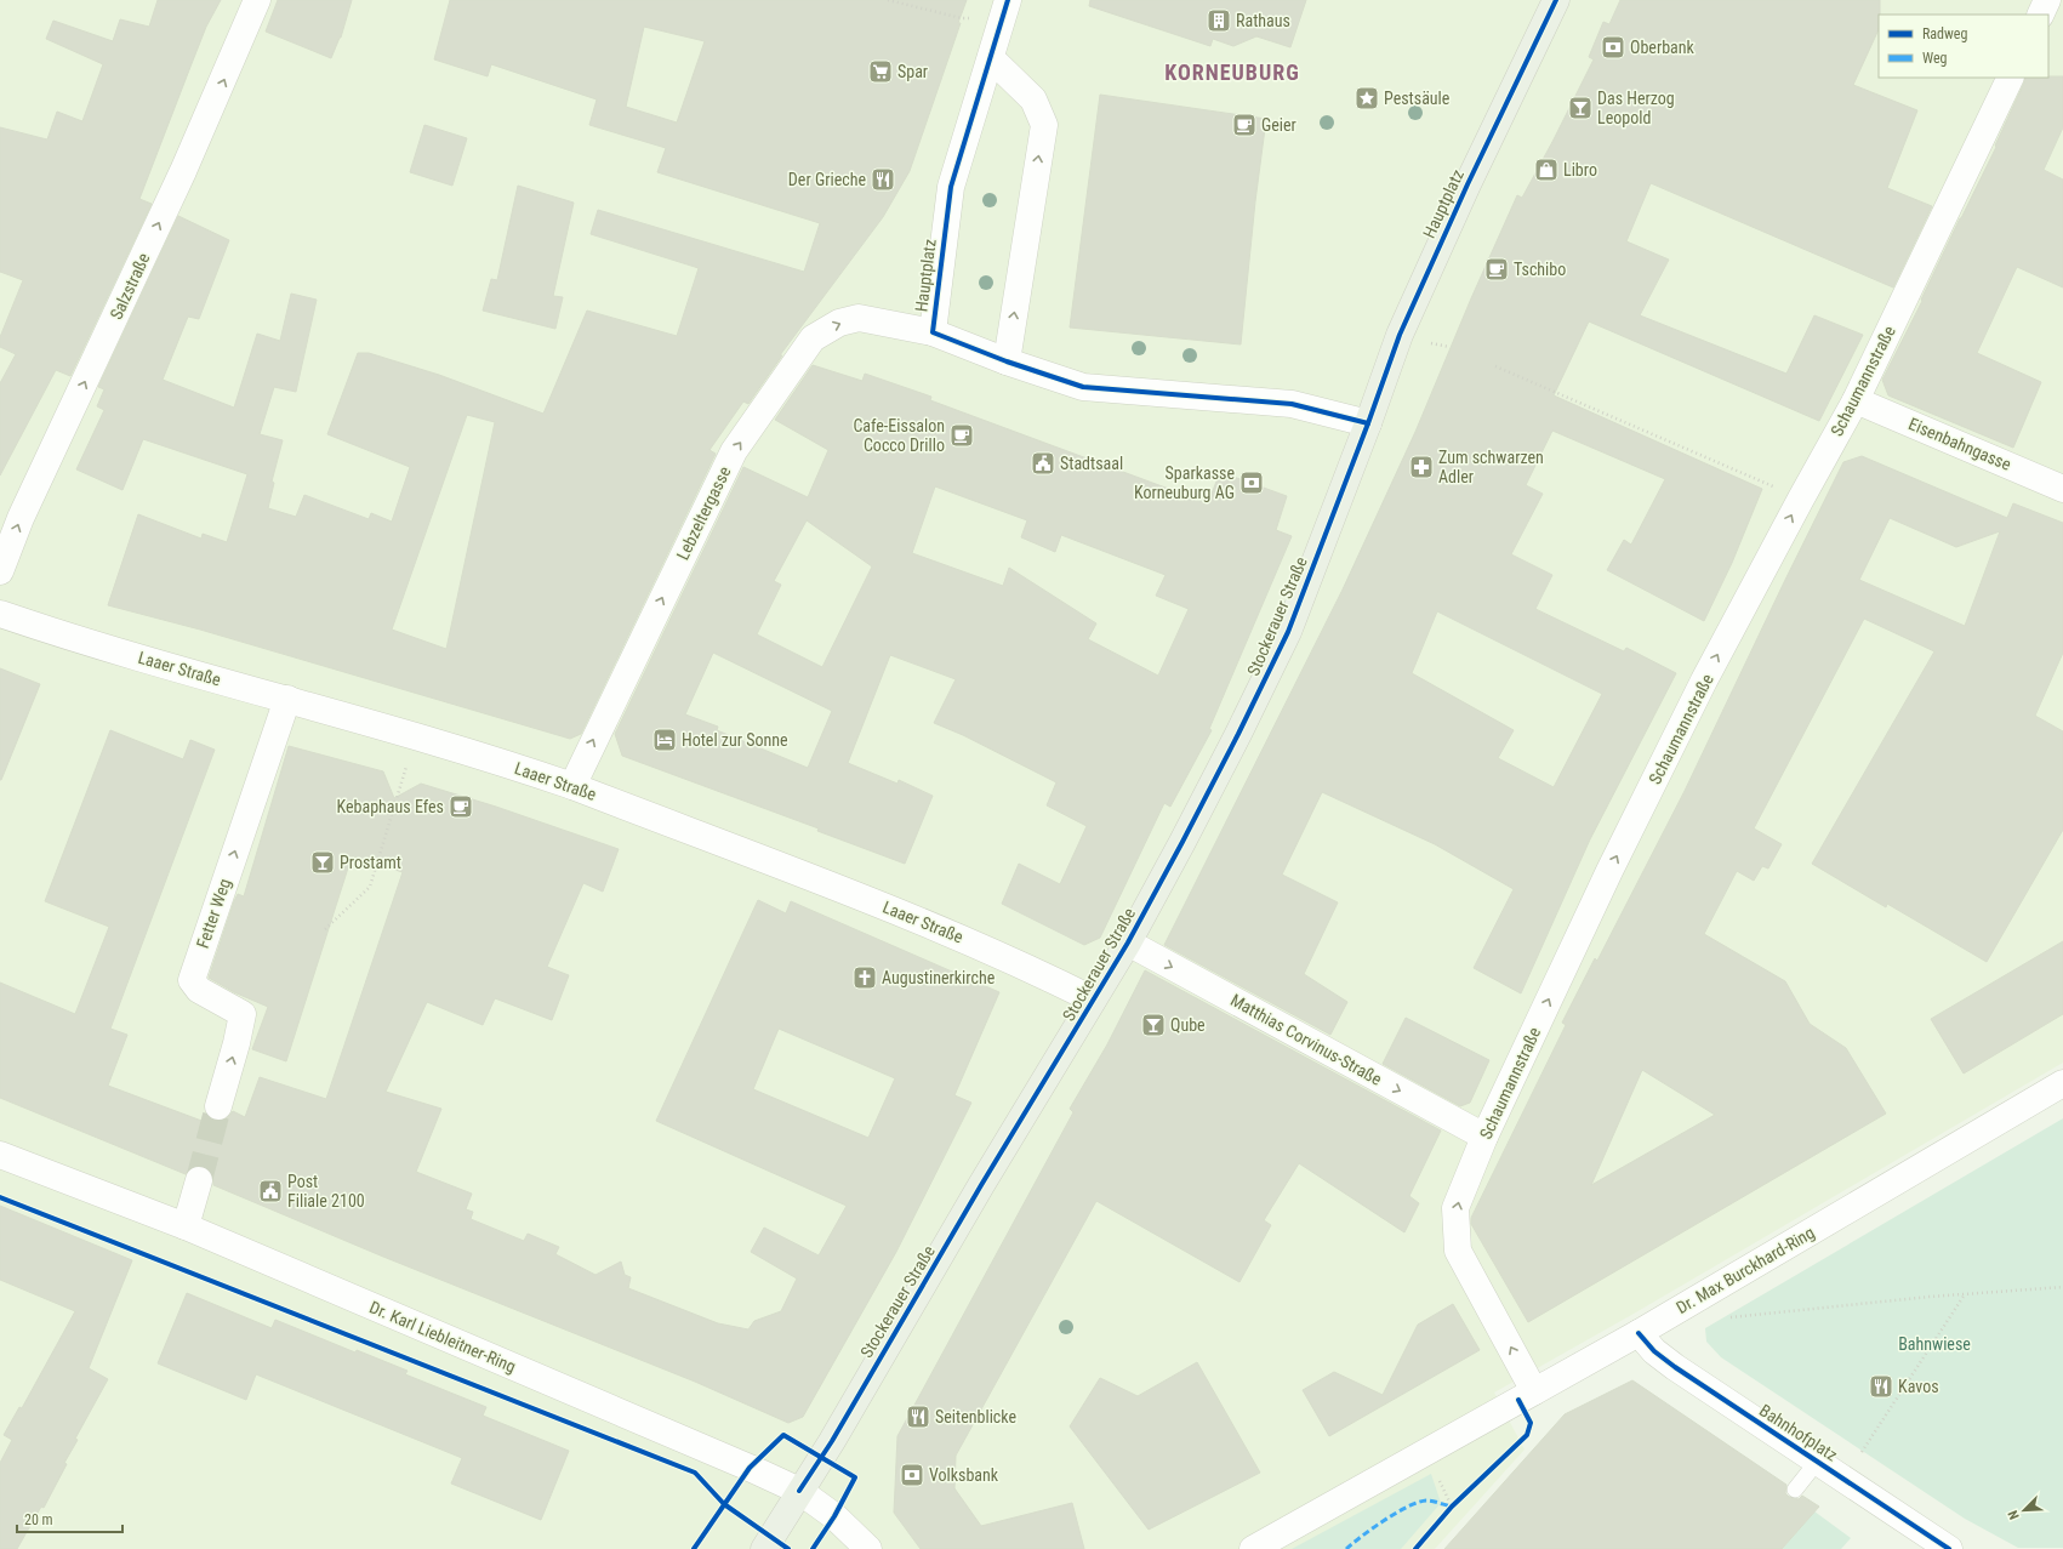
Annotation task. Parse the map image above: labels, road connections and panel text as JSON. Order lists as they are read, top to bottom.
{
  "streets": {
    "main road": ["Hauptplatz", "Stockerauer Straße"],
    "street": [
      "Salzstraße",
      "Schaumannstraße",
      "Eisenbahngasse",
      "Lebzeltergasse",
      "Laaer Straße",
      "Fetter Weg",
      "Matthias Corvinus-Straße",
      "Dr. Max Burckhard-Ring",
      "Dr. Karl Liebleitner-Ring",
      "Bahnhofplatz"
    ]
  },
  "crossings": [
    ["Hauptplatz", "Lebzeltergasse"],
    ["Hauptplatz", "Stockerauer Straße"],
    ["Schaumannstraße", "Eisenbahngasse"],
    ["Schaumannstraße", "Matthias Corvinus-Straße"],
    ["Schaumannstraße", "Dr. Max Burckhard-Ring"],
    ["Lebzeltergasse", "Laaer Straße"],
    ["Stockerauer Straße", "Laaer Straße"],
    ["Stockerauer Straße", "Matthias Corvinus-Straße"],
    ["Stockerauer Straße", "Dr. Karl Liebleitner-Ring"],
    ["Laaer Straße", "Fetter Weg"],
    ["Dr. Max Burckhard-Ring", "Bahnhofplatz"]
  ],
  "one_way": [
    "Salzstraße",
    "Schaumannstraße",
    "Lebzeltergasse",
    "Fetter Weg",
    "Matthias Corvinus-Straße"
  ],
  "districts": ["KORNEUBURG"],
  "parks": ["Bahnwiese"],
  "places": {
    "building": ["Rathaus"],
    "bank": ["Oberbank", "Sparkasse Korneuburg AG", "Volksbank"],
    "supermarket": ["Spar"],
    "place": ["Pestsäule"],
    "bar": ["Das Herzog Leopold", "Prostamt", "Qube"],
    "cafe": [
      "Geier",
      "Tschibo",
      "Cafe-Eissalon Cocco Drillo",
      "Kebaphaus Efes"
    ],
    "shop": ["Libro"],
    "restaurant": ["Der Grieche", "Kavos", "Seitenblicke"],
    "public building": ["Stadtsaal", "Post Filiale 2100"],
    "pharmacy": ["Zum schwarzen Adler"],
    "hotel": ["Hotel zur Sonne"],
    "church": ["Augustinerkirche"]
  },
  "legend": ["Radweg", "Weg"],
  "scale_bar": "20 m",
  "north": "bottom left"
}
